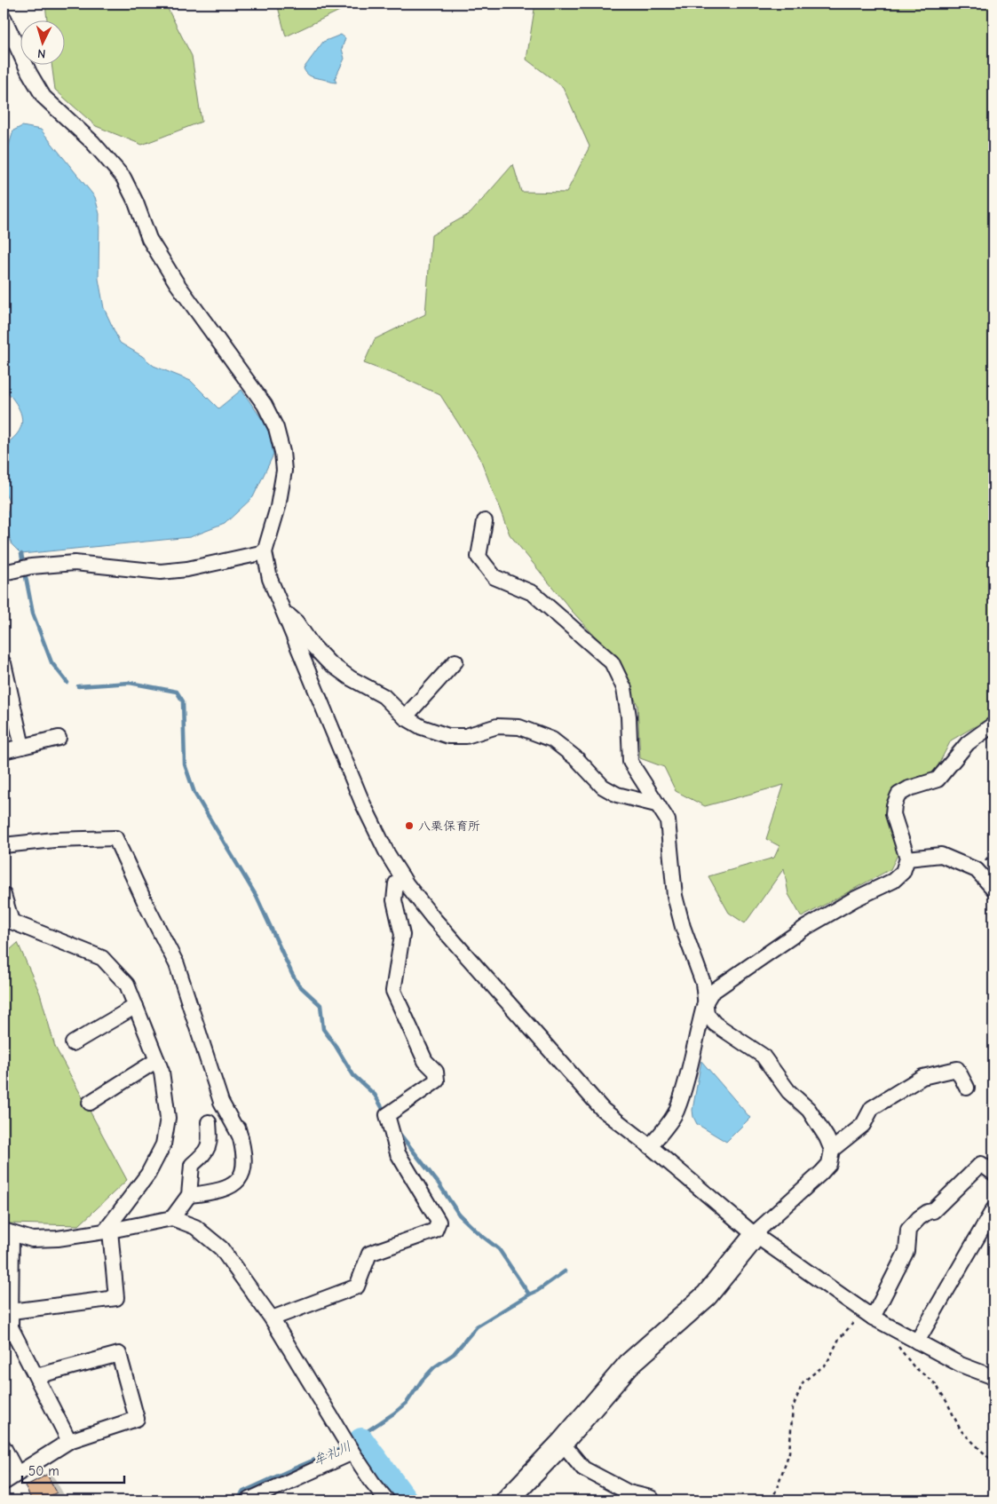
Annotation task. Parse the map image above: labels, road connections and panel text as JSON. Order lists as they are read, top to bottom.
{
  "water": ["牟礼川"],
  "places": ["八栗保育所"],
  "scale_bar": "50 m",
  "north": "bottom"
}
